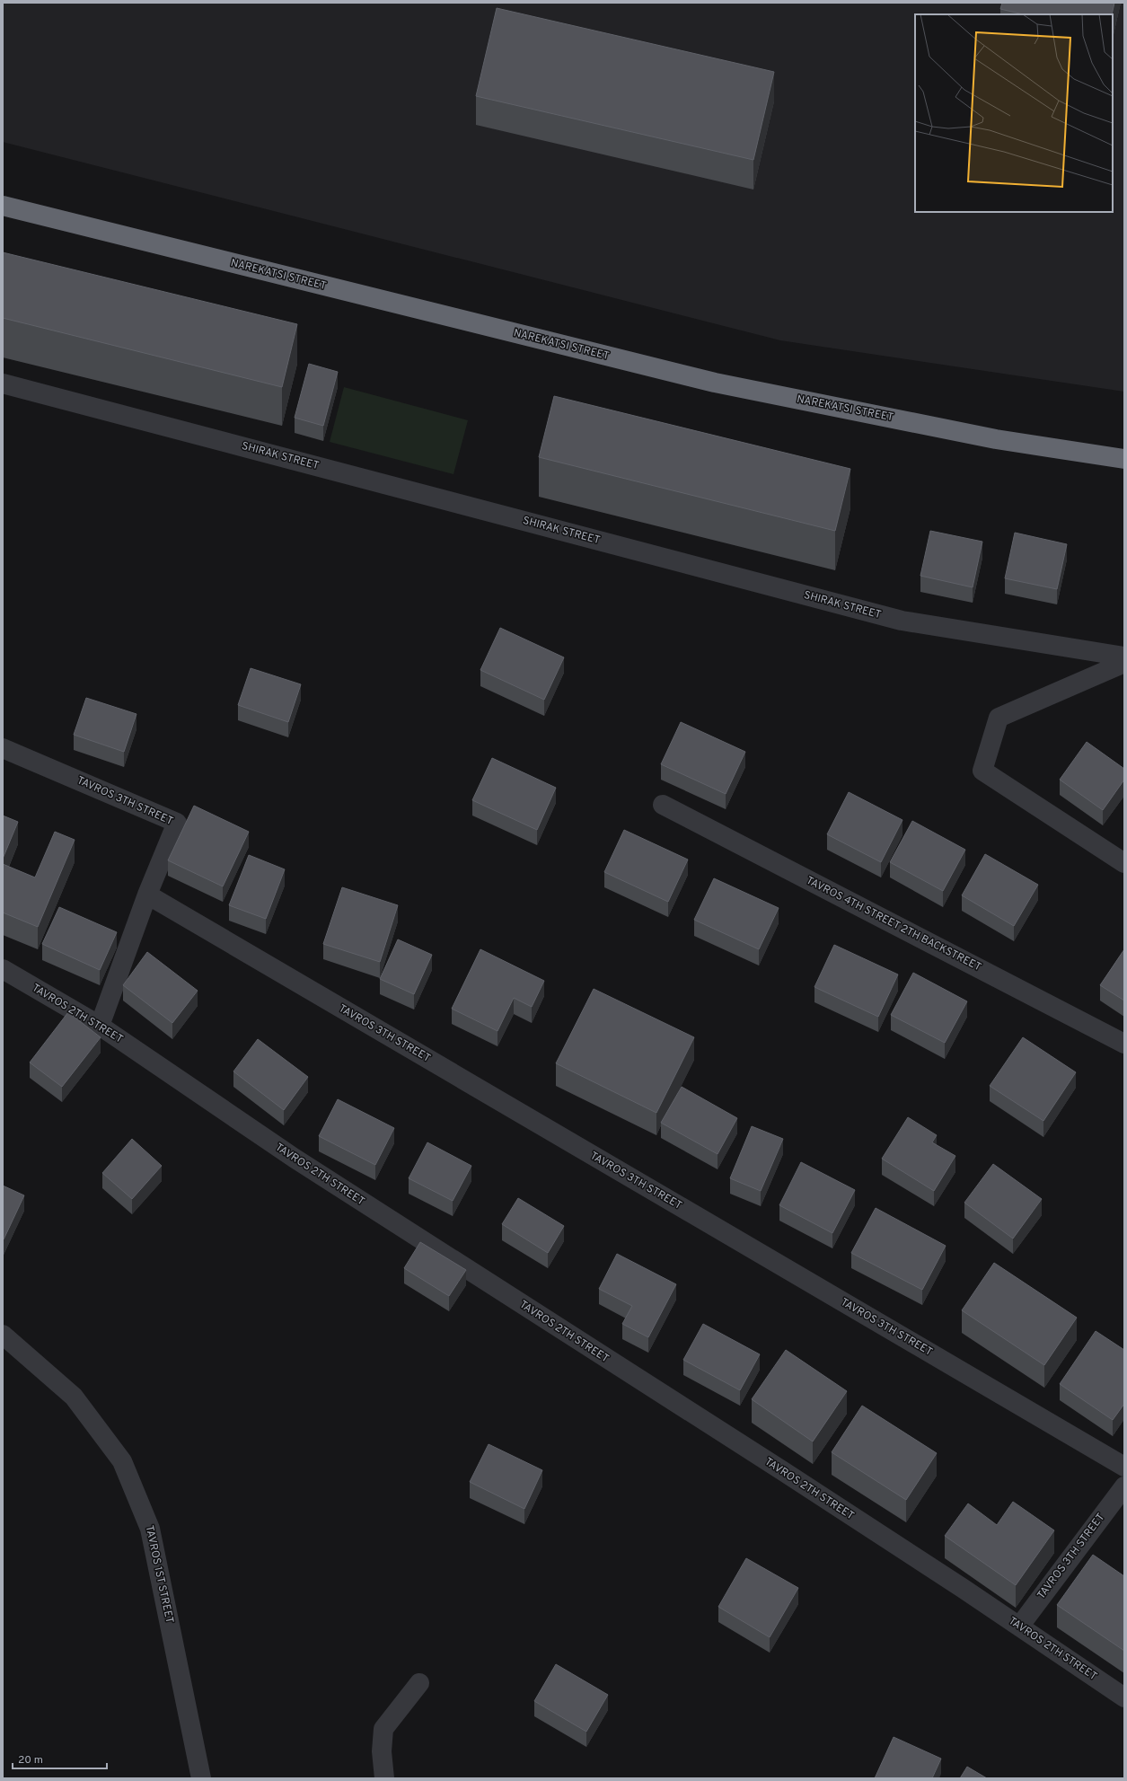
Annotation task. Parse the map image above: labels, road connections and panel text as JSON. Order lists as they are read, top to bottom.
{
  "streets": {
    "highway": ["NAREKATSI STREET"],
    "street": [
      "SHIRAK STREET",
      "TAVROS 3TH STREET",
      "TAVROS 4TH STREET 2TH BACKSTREET",
      "TAVROS 2TH STREET",
      "TAVROS 1ST STREET"
    ]
  },
  "crossings": [
    ["TAVROS 3TH STREET", "TAVROS 2TH STREET"]
  ],
  "scale_bar": "20 m"
}
